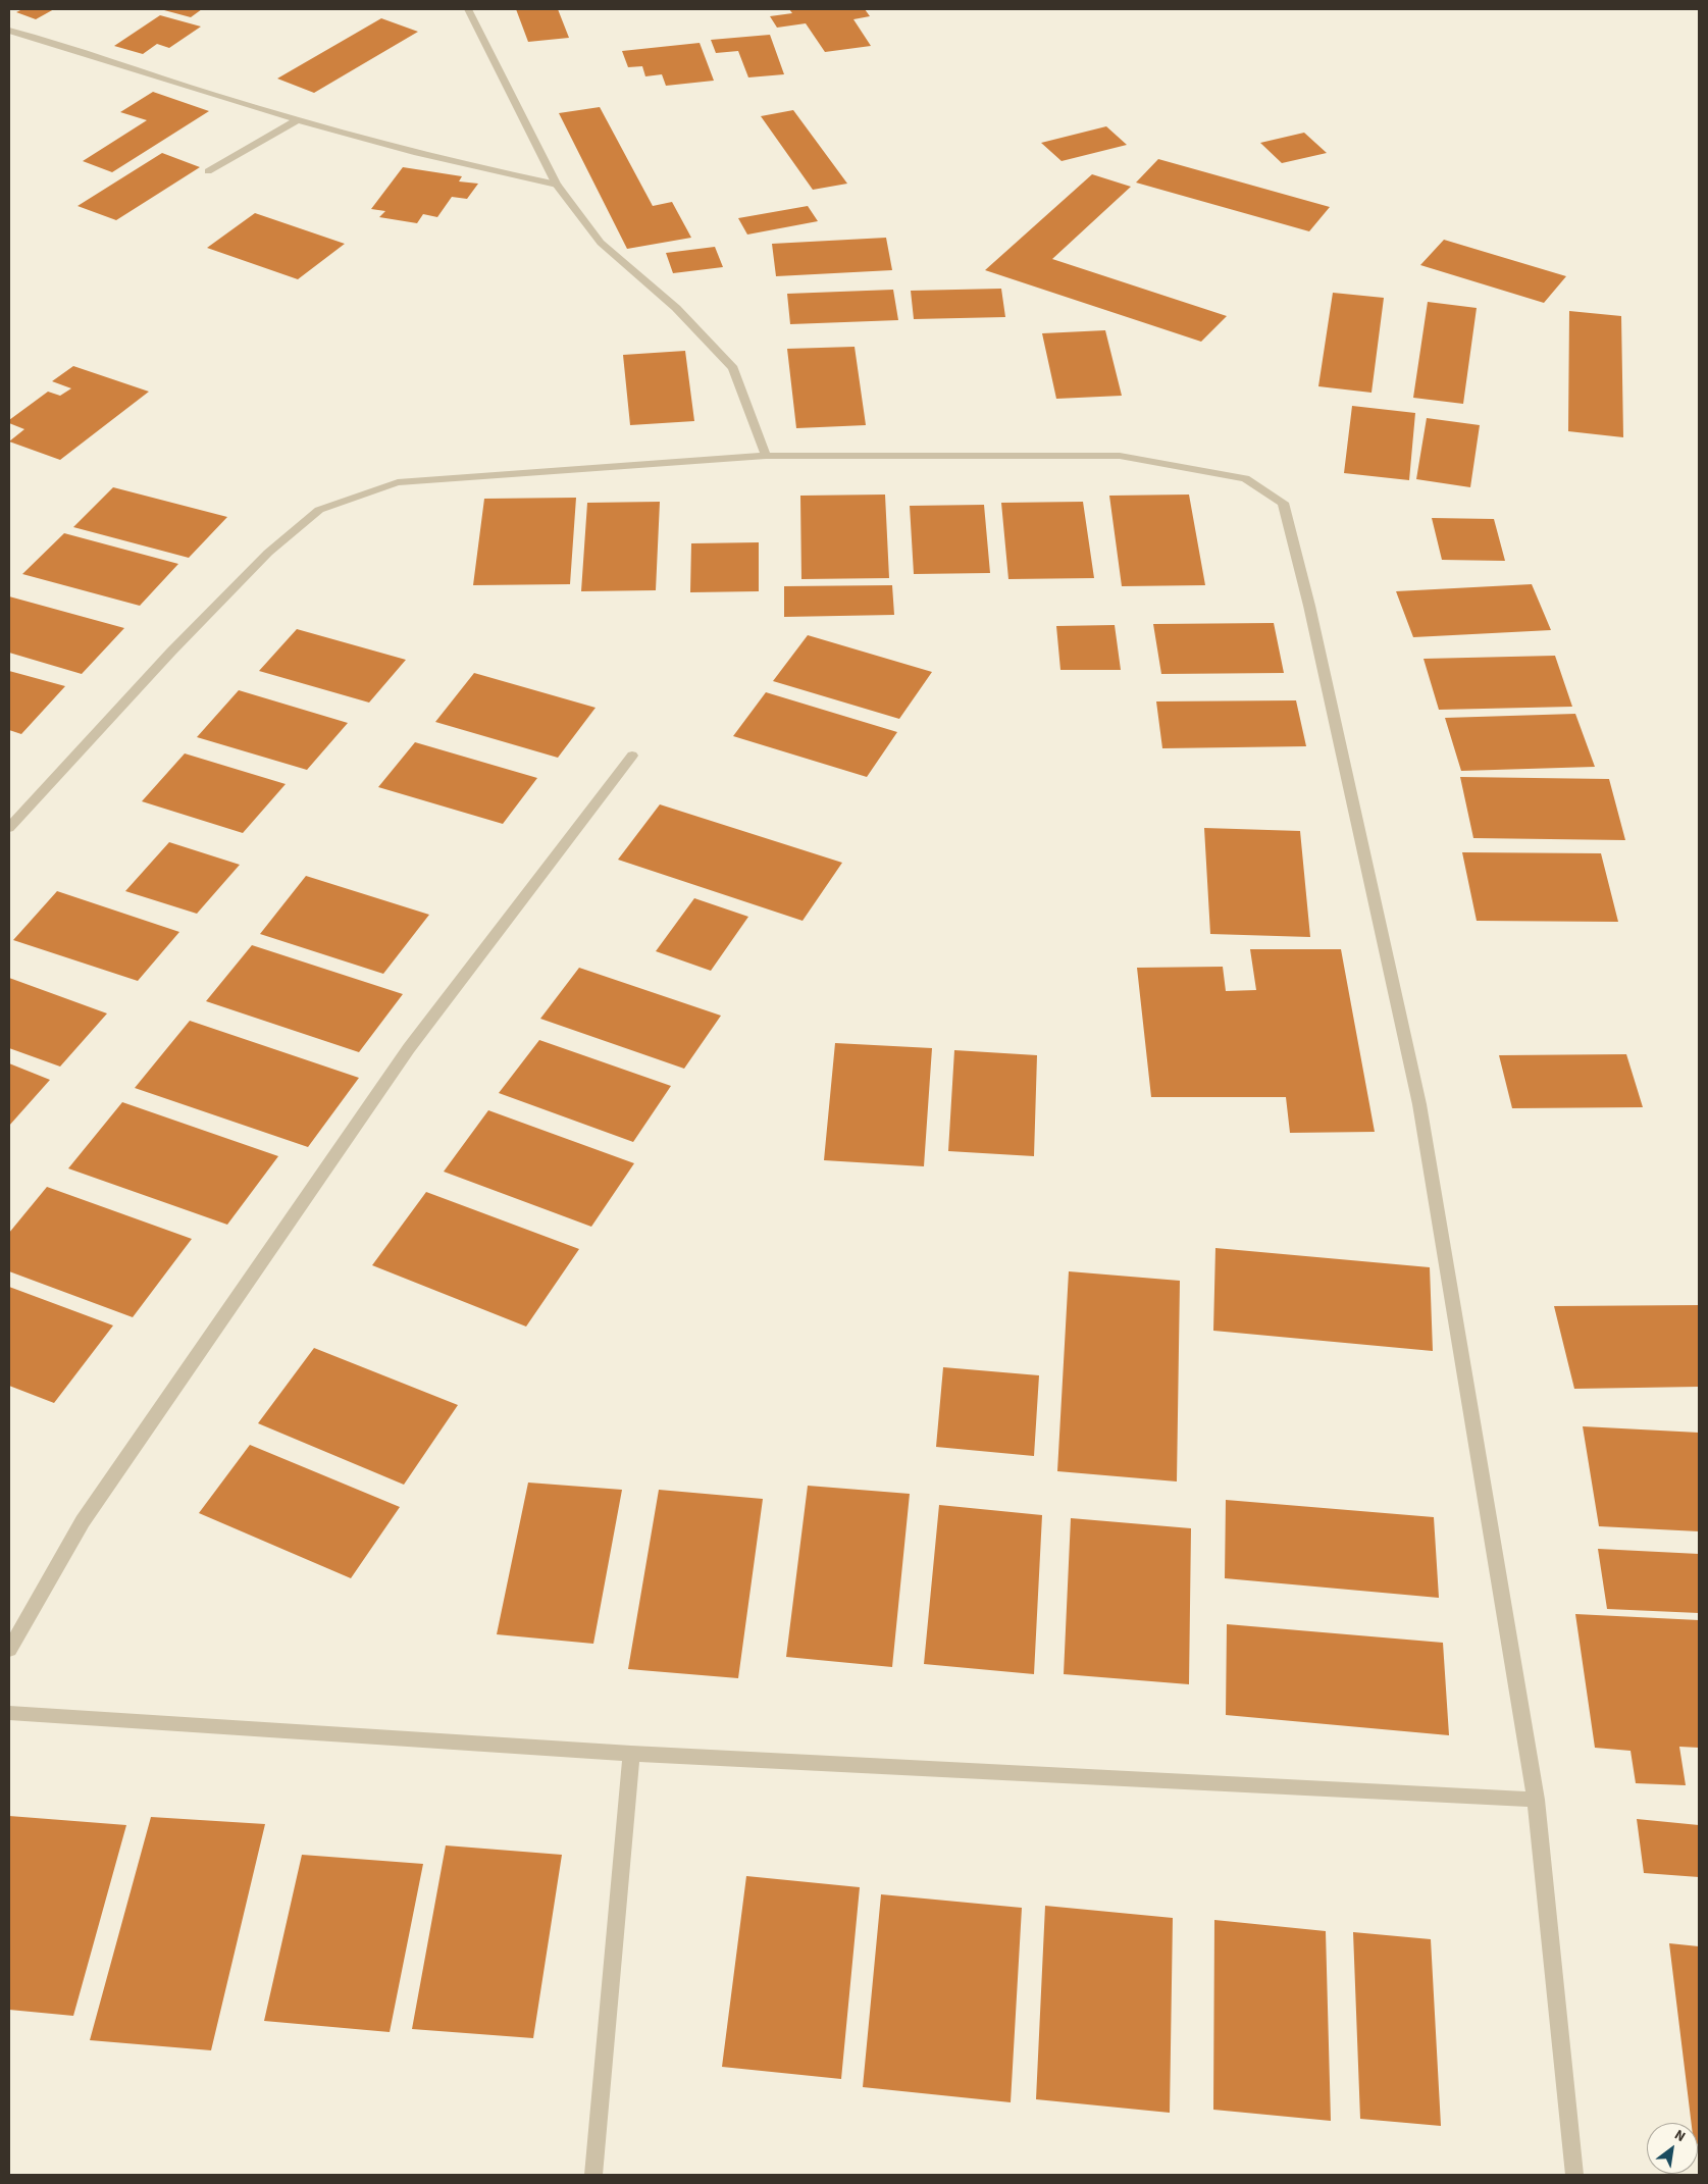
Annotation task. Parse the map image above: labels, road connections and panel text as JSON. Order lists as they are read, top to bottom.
{
  "north": "top right"
}
